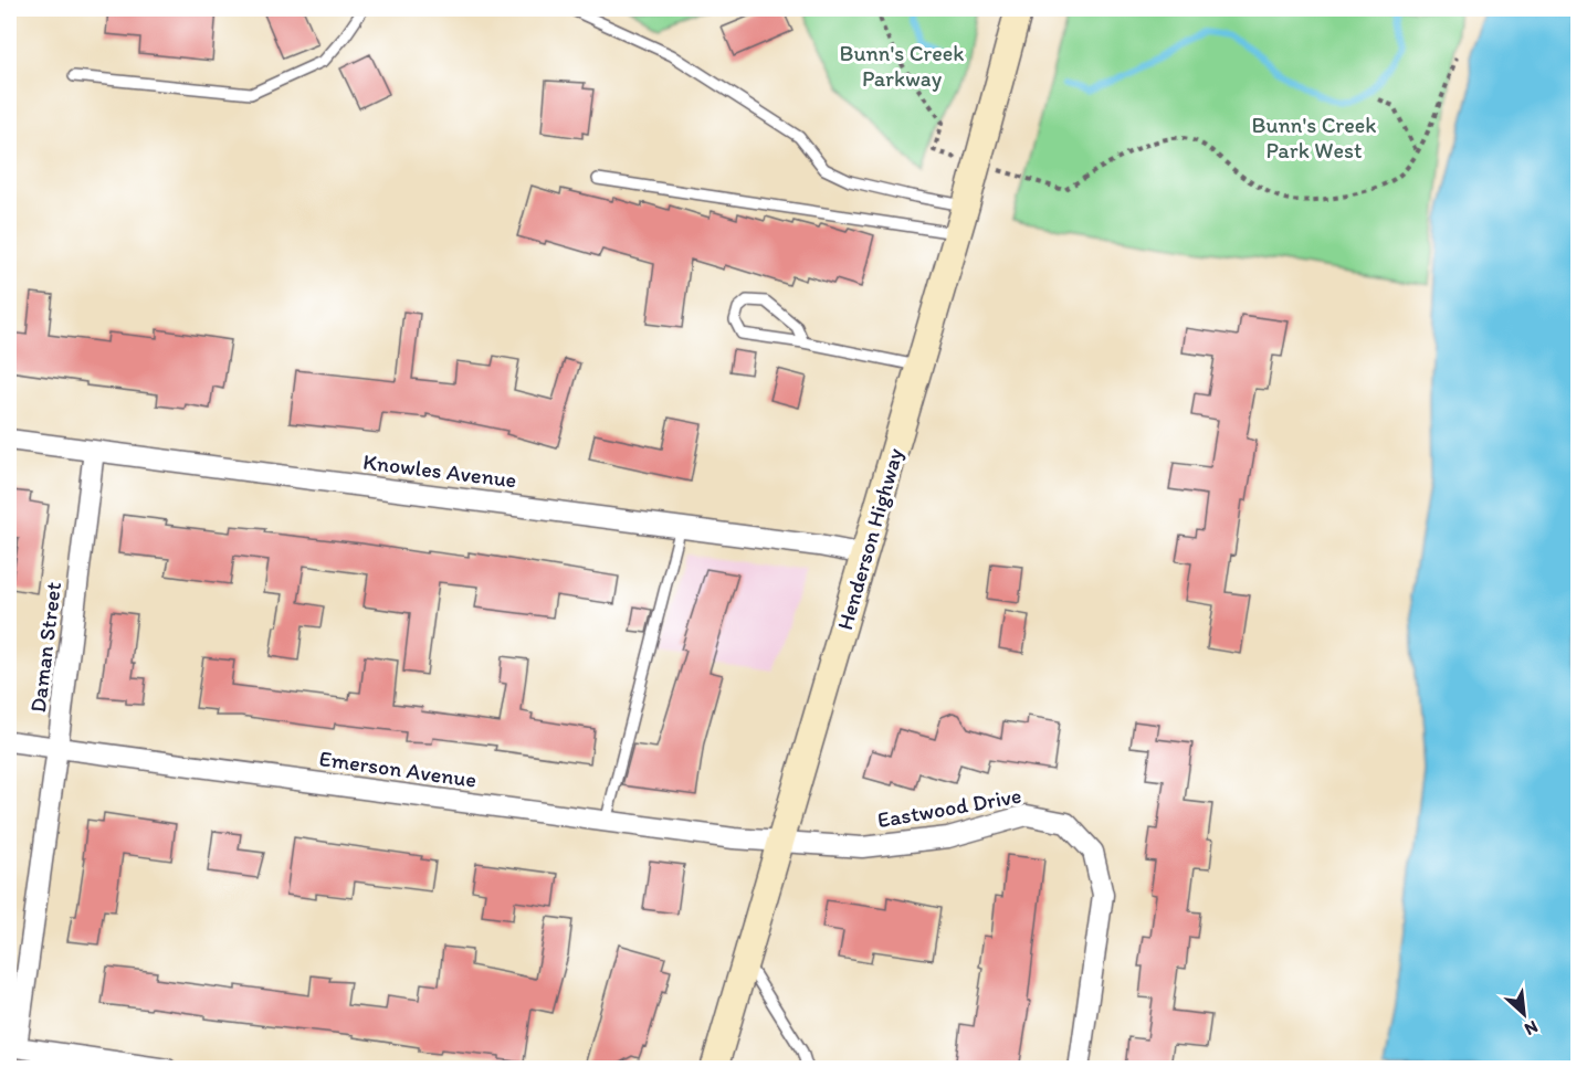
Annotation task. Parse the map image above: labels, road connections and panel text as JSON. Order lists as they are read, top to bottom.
{
  "streets": {
    "main road": ["Henderson Highway"],
    "street": [
      "Knowles Avenue",
      "Daman Street",
      "Emerson Avenue",
      "Eastwood Drive"
    ]
  },
  "crossings": [
    ["Knowles Avenue", "Henderson Highway"],
    ["Knowles Avenue", "Daman Street"],
    ["Henderson Highway", "Emerson Avenue"],
    ["Henderson Highway", "Eastwood Drive"],
    ["Daman Street", "Emerson Avenue"],
    ["Emerson Avenue", "Eastwood Drive"]
  ],
  "parks": ["Bunn's Creek Parkway", "Bunn's Creek Park West"],
  "north": "bottom right"
}
